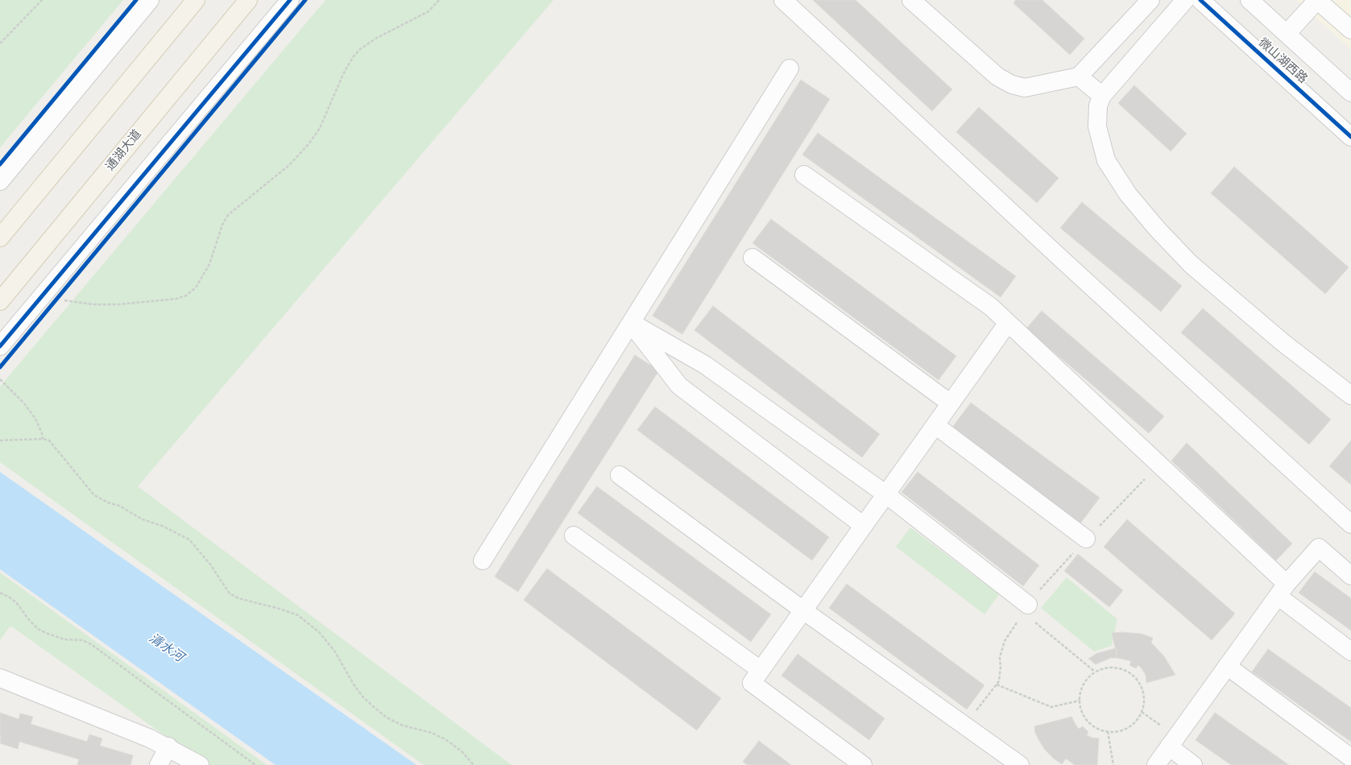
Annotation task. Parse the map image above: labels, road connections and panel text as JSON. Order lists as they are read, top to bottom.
{
  "streets": {
    "main road": ["通湖大道"],
    "street": ["微山湖西路"]
  },
  "water": ["清水河"]
}
